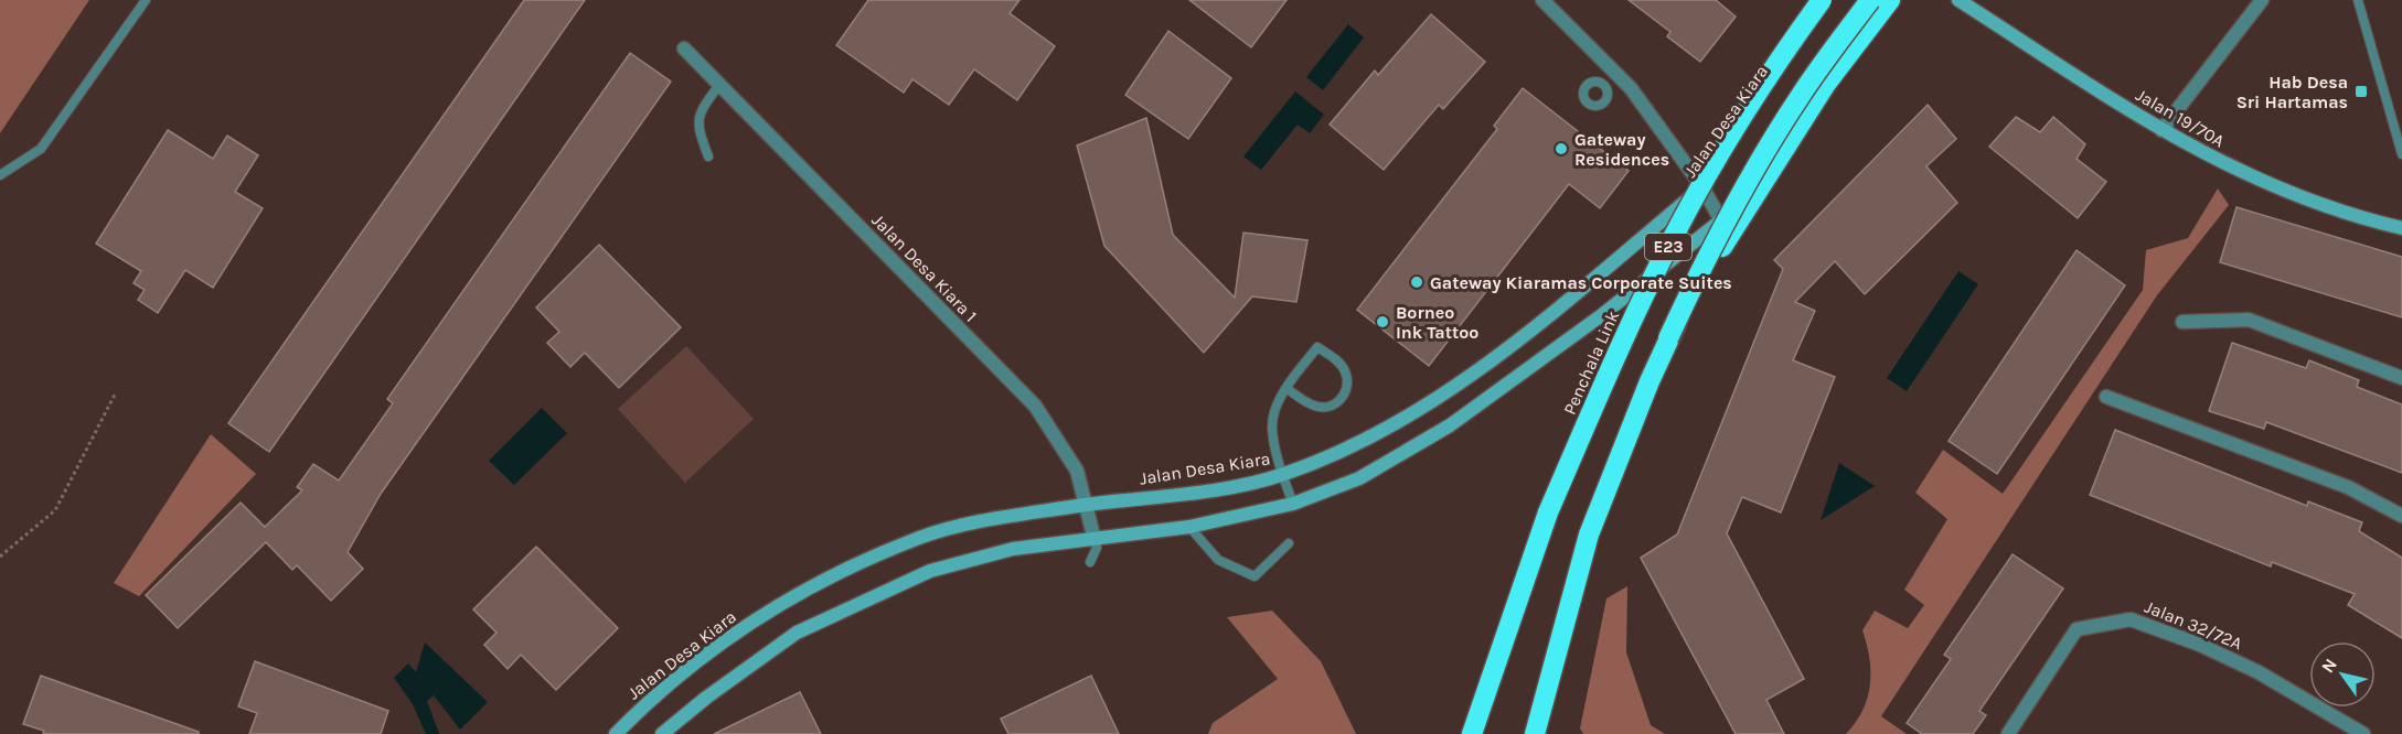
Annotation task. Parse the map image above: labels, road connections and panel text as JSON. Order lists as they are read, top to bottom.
{
  "streets": {
    "highway": ["E23", "Penchala Link"],
    "main road": ["Jalan 19/70A", "Jalan Desa Kiara"],
    "street": ["Jalan Desa Kiara 1", "Jalan 32/72A"]
  },
  "crossings": [
    ["Jalan Desa Kiara", "Jalan Desa Kiara 1"]
  ],
  "places": {
    "transit": ["Hab Desa Sri Hartamas"],
    "other": ["Gateway Residences", "Gateway Kiaramas Corporate Suites", "Borneo Ink Tattoo"]
  },
  "north": "top left"
}
